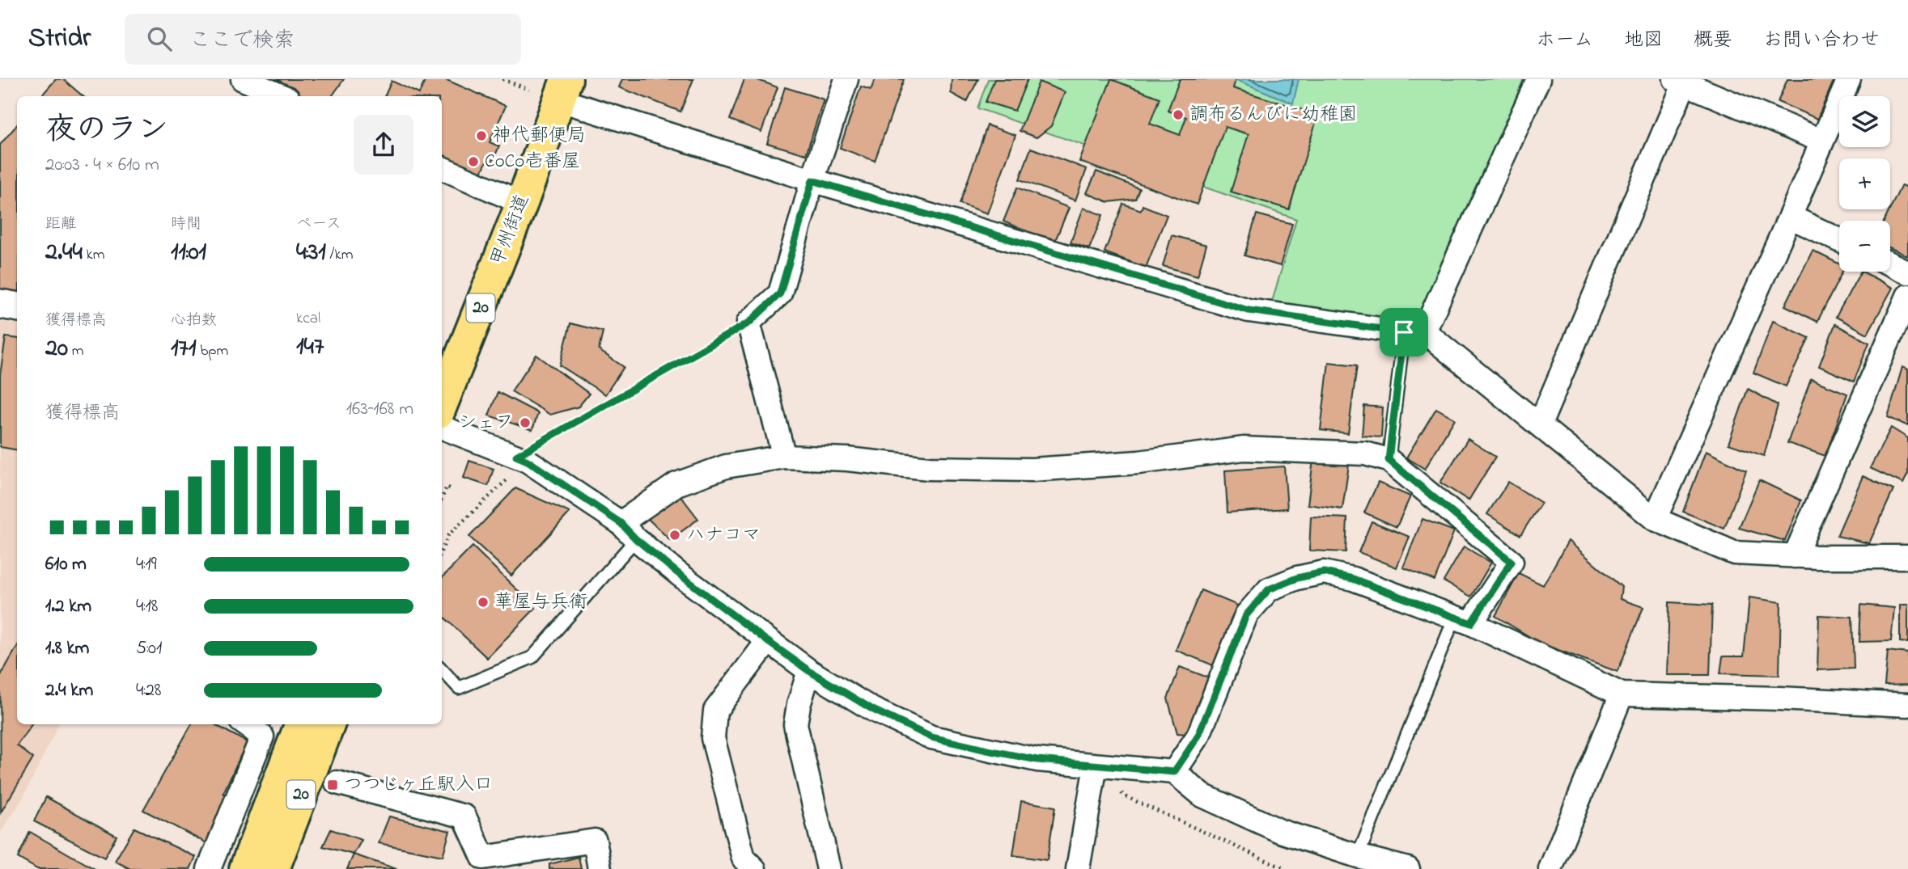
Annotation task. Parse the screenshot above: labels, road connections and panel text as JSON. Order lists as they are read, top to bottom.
{
  "streets": {
    "highway": ["甲州街道", "20"]
  },
  "places": {
    "other": [
      "調布るんびに幼稚園",
      "神代郵便局",
      "CoCo壱番屋",
      "シェフ",
      "ハナコマ",
      "華屋与兵衛"
    ],
    "transit": ["つつじヶ丘駅入口"]
  },
  "page": {
    "header": "Stridr",
    "search": "ここで検索",
    "nav": [
      "ホーム",
      "地図",
      "概要",
      "お問い合わせ"
    ],
    "map_buttons": ["+", "−"],
    "heading": ["夜のラン", "20:03 · 4 × 610 m"],
    "stats": [
      ["距離", "2.44 km"],
      ["時間", "11:01"],
      ["ペース", "4:31 /km"],
      ["獲得標高", "20 m"],
      ["心拍数", "171 bpm"],
      ["kcal", "147"]
    ],
    "chart": ["獲得標高", "163–168 m"],
    "list": [
      {
        "name": "610 m",
        "note": "4:19"
      },
      {
        "name": "1.2 km",
        "note": "4:18"
      },
      {
        "name": "1.8 km",
        "note": "5:01"
      },
      {
        "name": "2.4 km",
        "note": "4:28"
      }
    ]
  }
}
